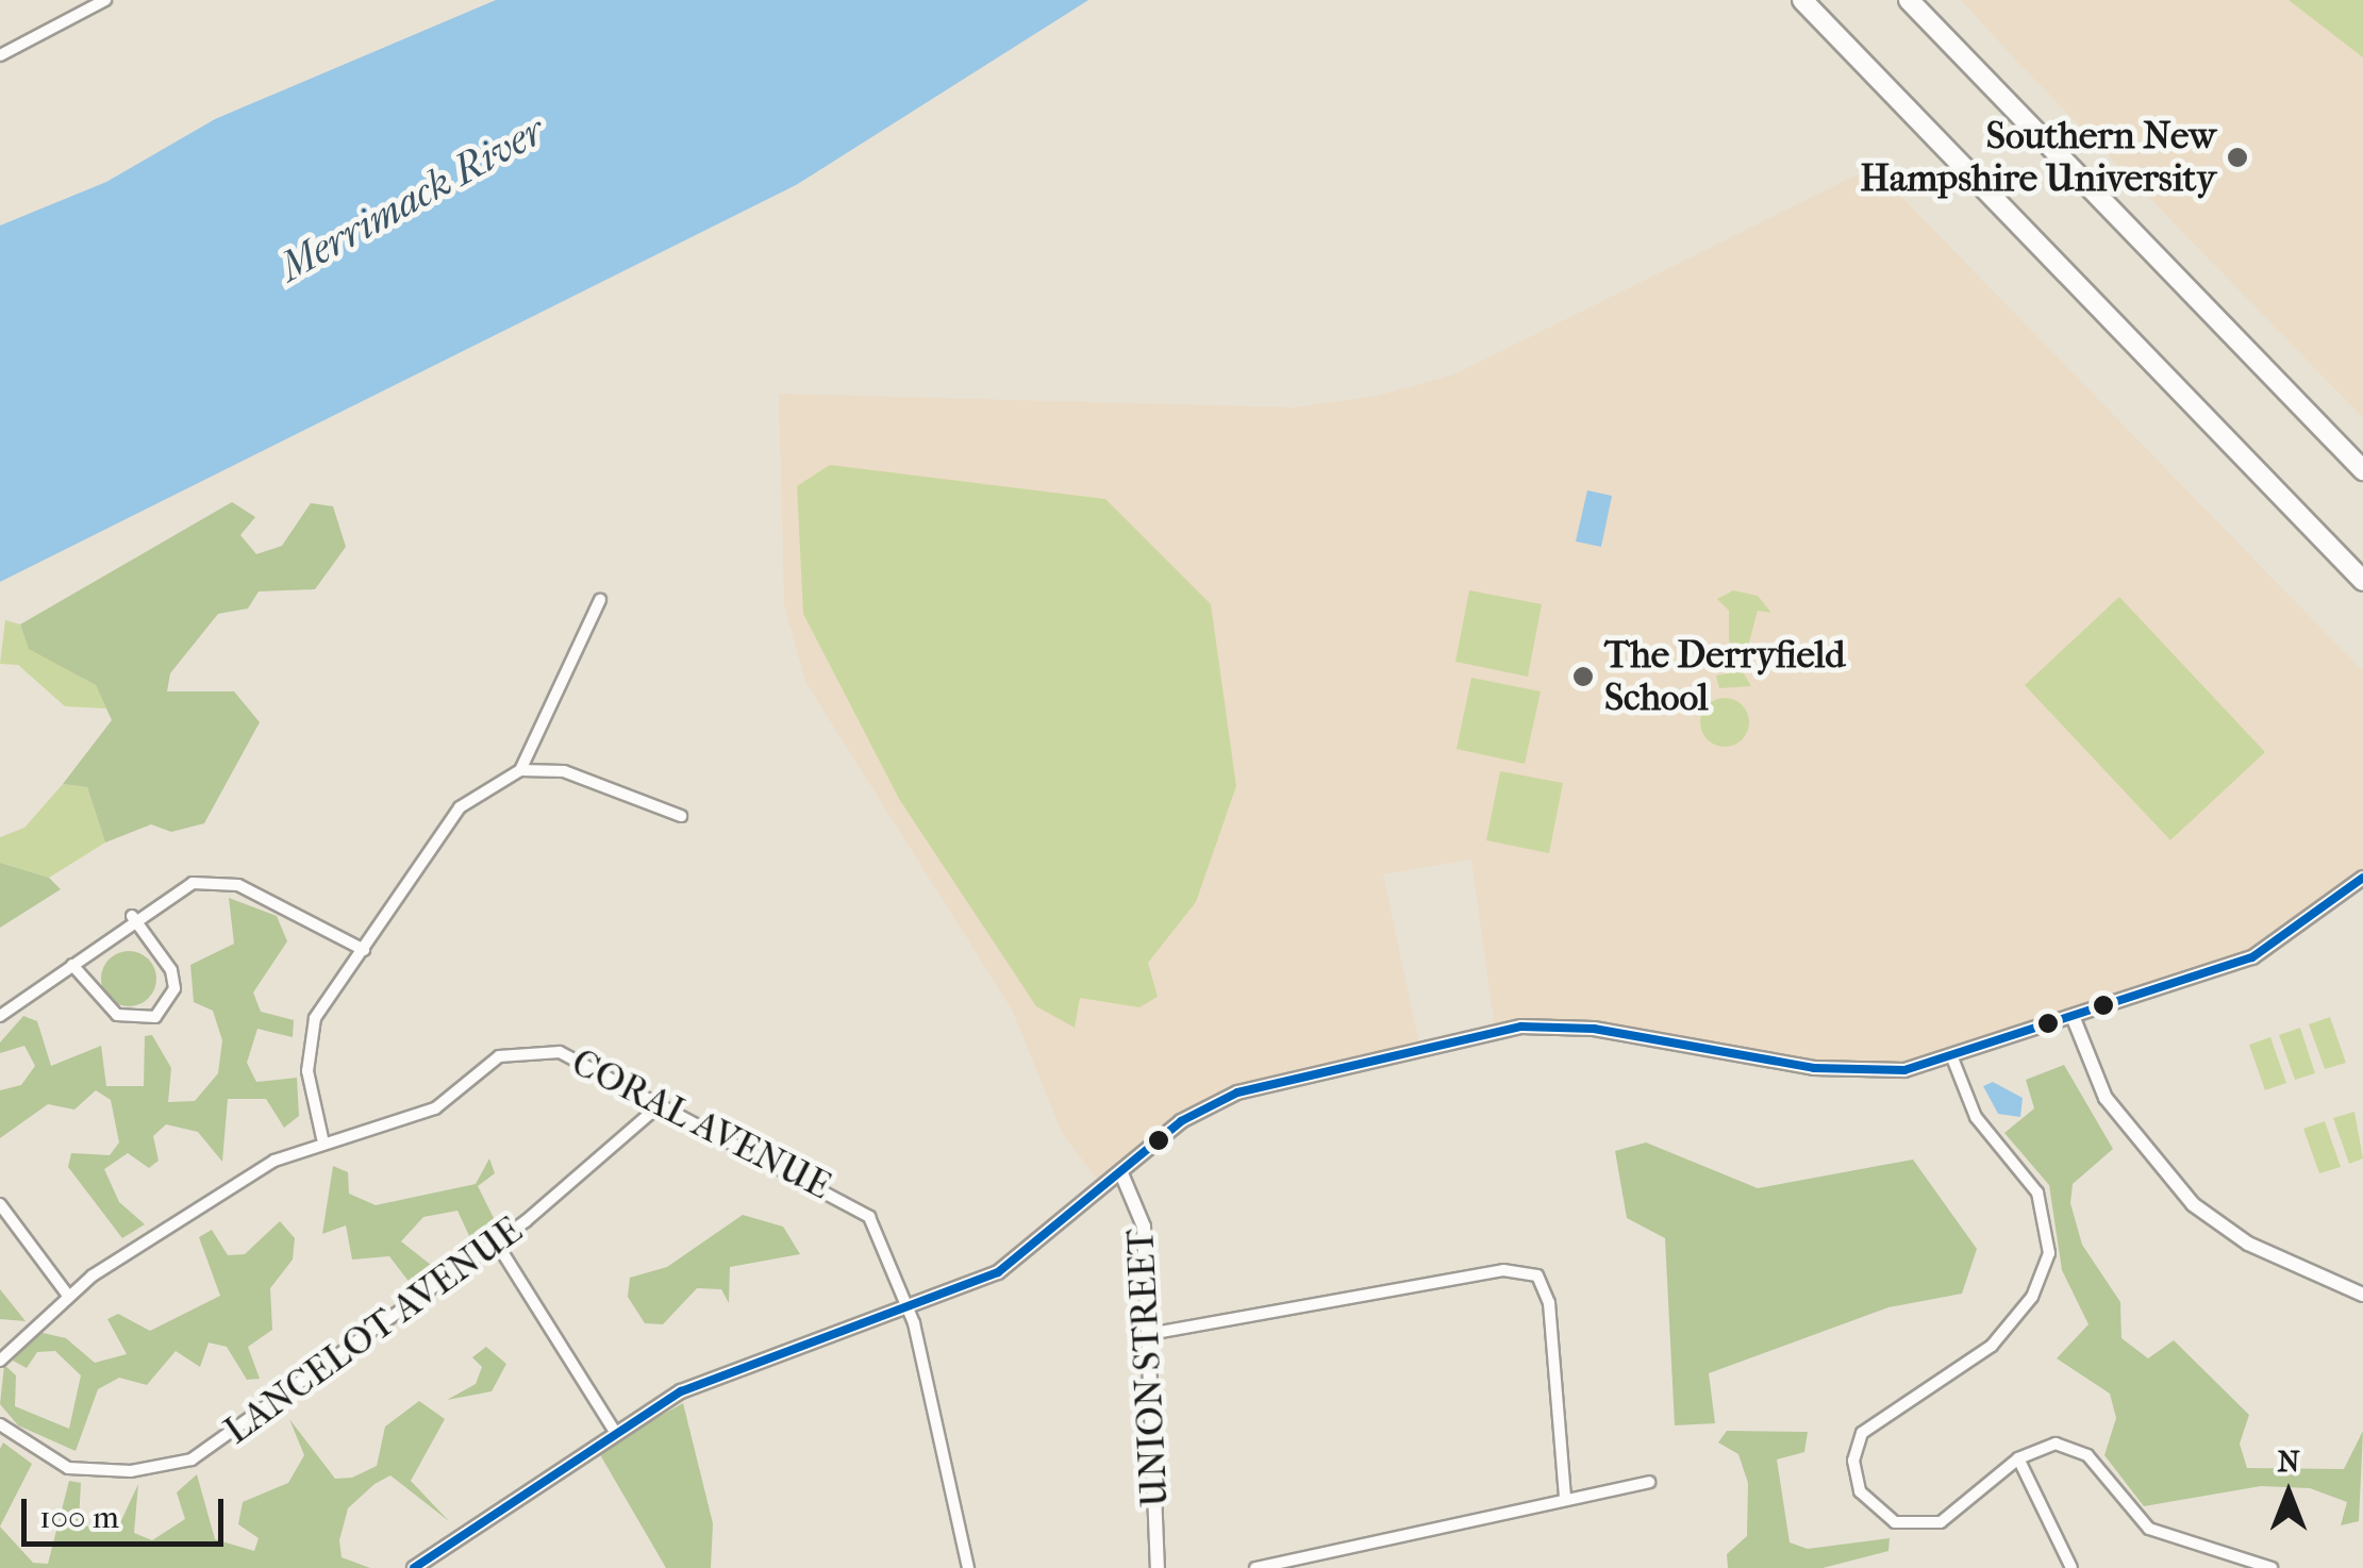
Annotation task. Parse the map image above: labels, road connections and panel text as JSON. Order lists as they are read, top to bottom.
{
  "streets": {
    "street": ["CORAL AVENUE", "LANCELOT AVENUE", "UNION STREET"]
  },
  "crossings": [
    ["CORAL AVENUE", "LANCELOT AVENUE"]
  ],
  "water": ["Merrimack River"],
  "places": ["Southern New Hampshire University", "The Derryfield School"],
  "scale_bar": "100 m",
  "north": "top"
}
